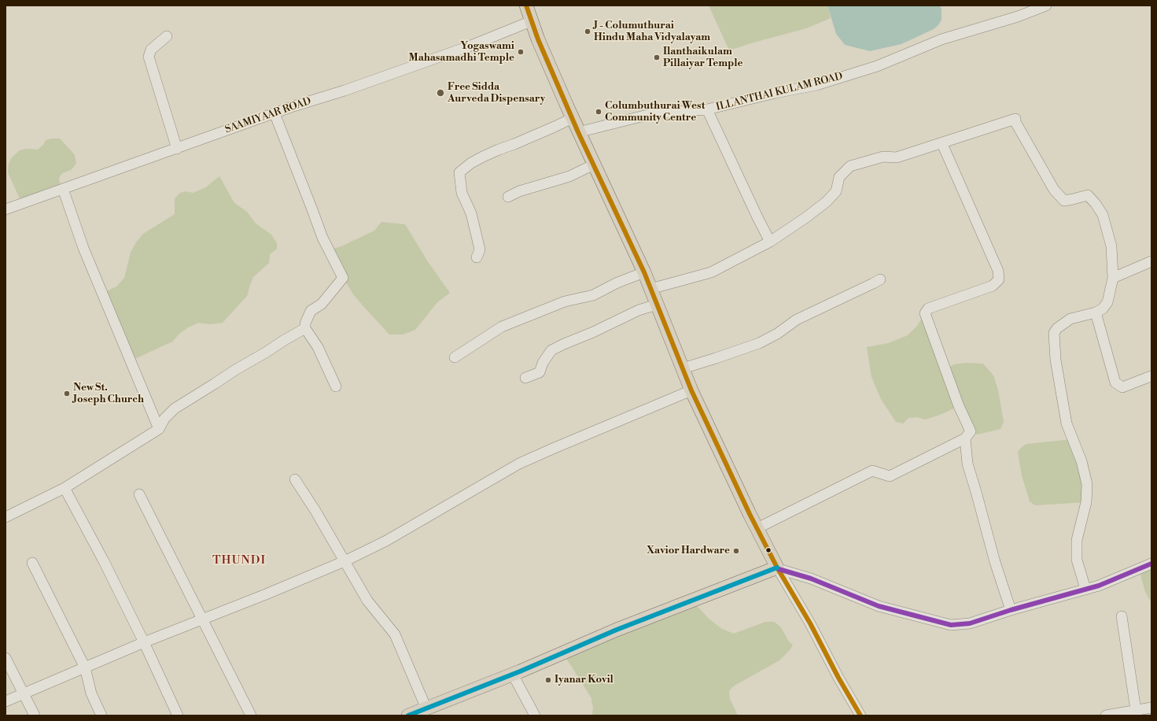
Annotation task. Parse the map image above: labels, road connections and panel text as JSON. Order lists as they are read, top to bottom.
{
  "streets": {
    "street": ["ILLANTHAI KULAM ROAD", "SAAMIYAAR ROAD"]
  },
  "districts": ["THUNDI"],
  "places": [
    "J - Columuthurai Hindu Maha Vidyalayam",
    "Yogaswami Mahasamadhi Temple",
    "Ilanthaikulam Pillaiyar Temple",
    "Free Sidda Aurveda Dispensary",
    "Columbuthurai West Community Centre",
    "New St. Joseph Church",
    "Xavior Hardware",
    "Iyanar Kovil"
  ]
}
